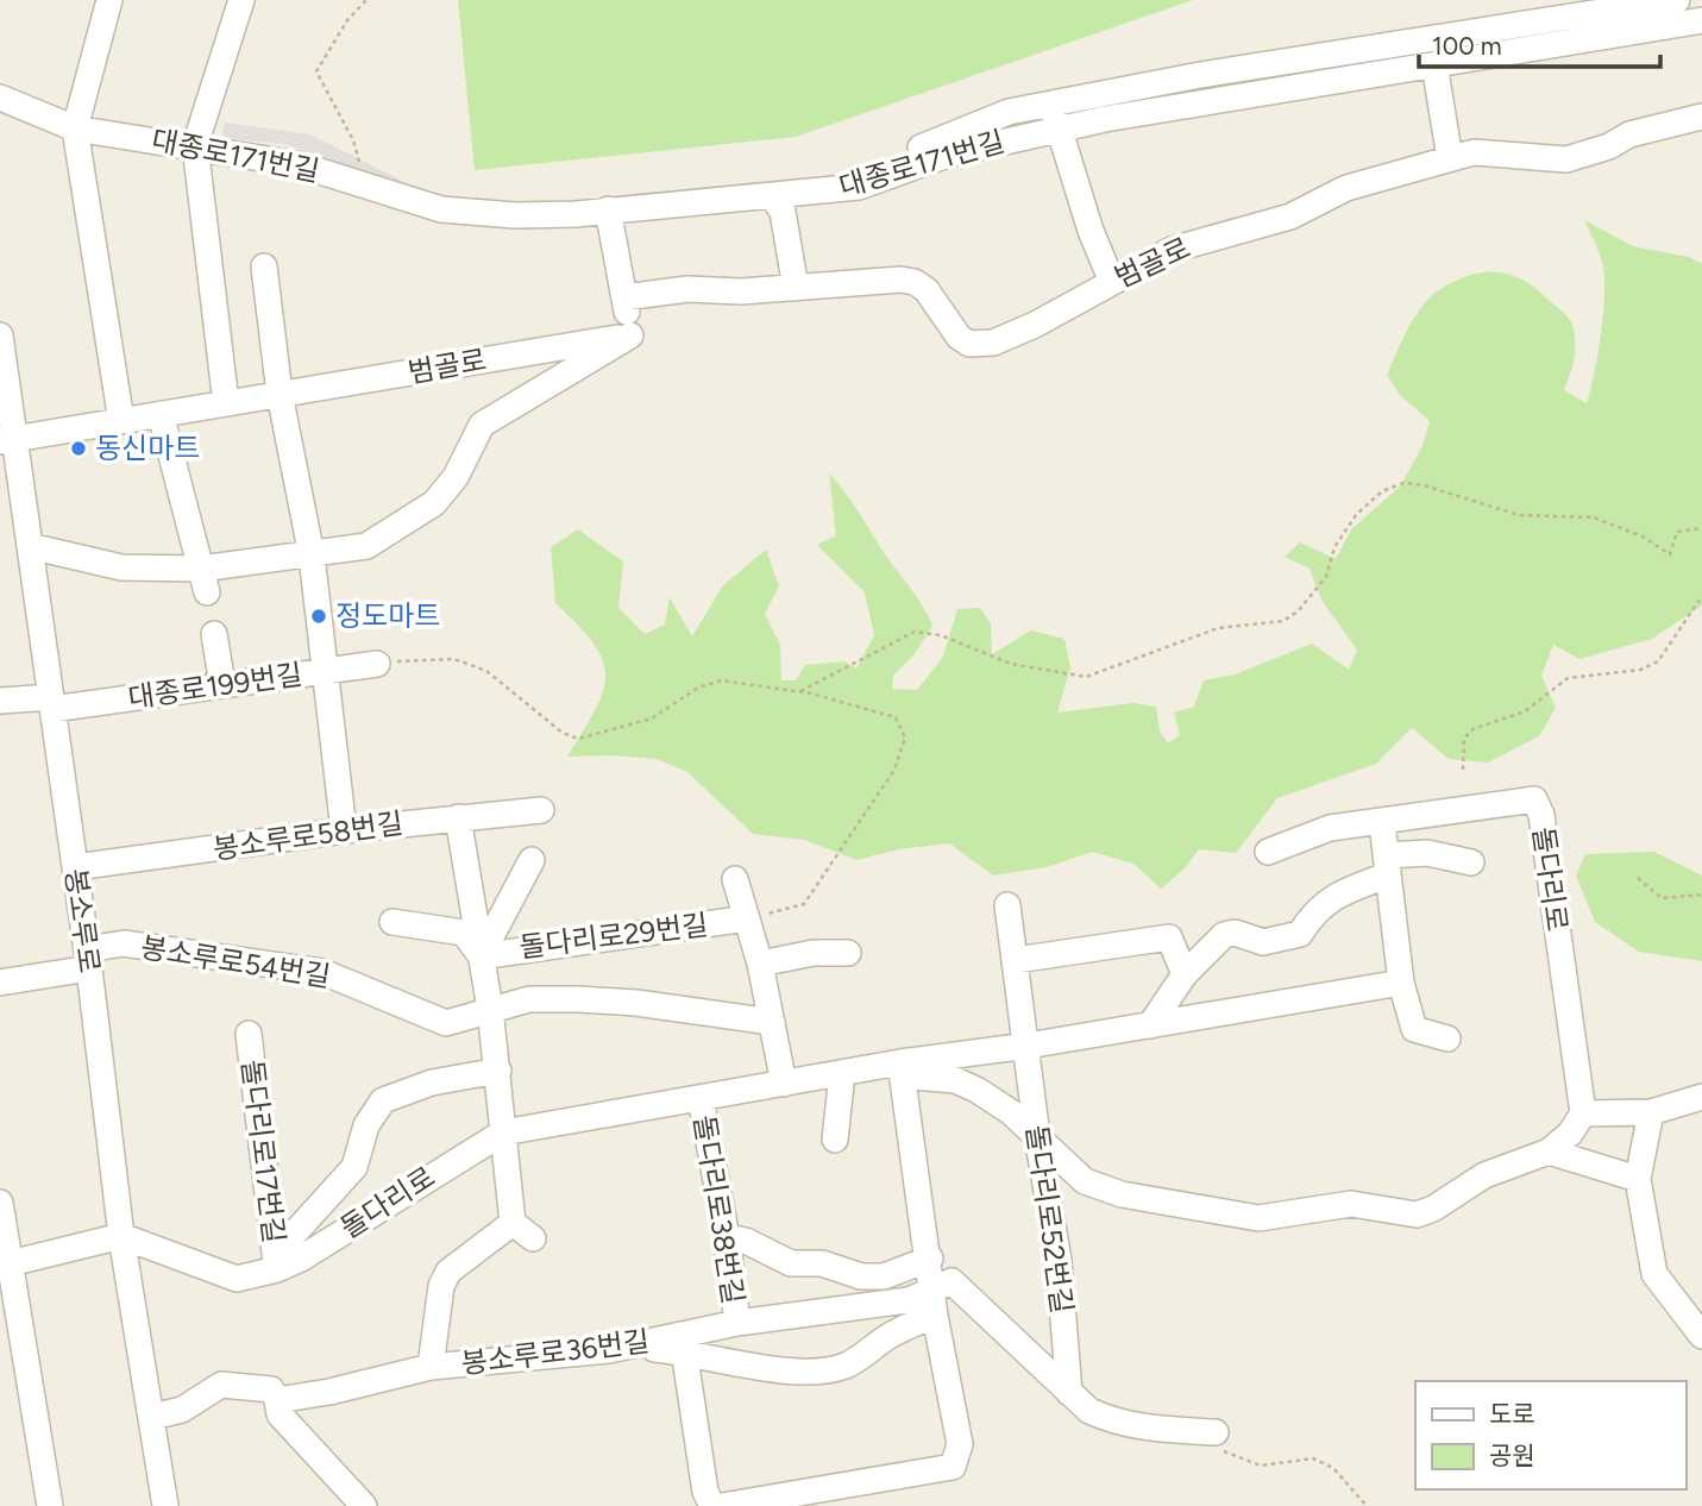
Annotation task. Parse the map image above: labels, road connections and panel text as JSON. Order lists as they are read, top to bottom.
{
  "streets": {
    "street": [
      "대종로171번길",
      "범골로",
      "대종로199번길",
      "봉소루로58번길",
      "돌다리로",
      "봉소루로",
      "돌다리로29번길",
      "봉소루로54번길",
      "돌다리로17번길",
      "돌다리로38번길",
      "돌다리로52번길",
      "봉소루로36번길"
    ]
  },
  "crossings": [
    ["범골로", "봉소루로"],
    ["대종로199번길", "봉소루로"],
    ["봉소루로58번길", "봉소루로"],
    ["봉소루로58번길", "돌다리로29번길"],
    ["돌다리로", "봉소루로"],
    ["돌다리로", "돌다리로29번길"],
    ["돌다리로", "돌다리로17번길"],
    ["돌다리로", "돌다리로38번길"],
    ["돌다리로", "돌다리로52번길"],
    ["봉소루로", "봉소루로54번길"],
    ["돌다리로29번길", "봉소루로54번길"],
    ["돌다리로38번길", "봉소루로36번길"]
  ],
  "places": ["동신마트", "정도마트"],
  "legend": ["도로", "공원"],
  "scale_bar": "100 m"
}
